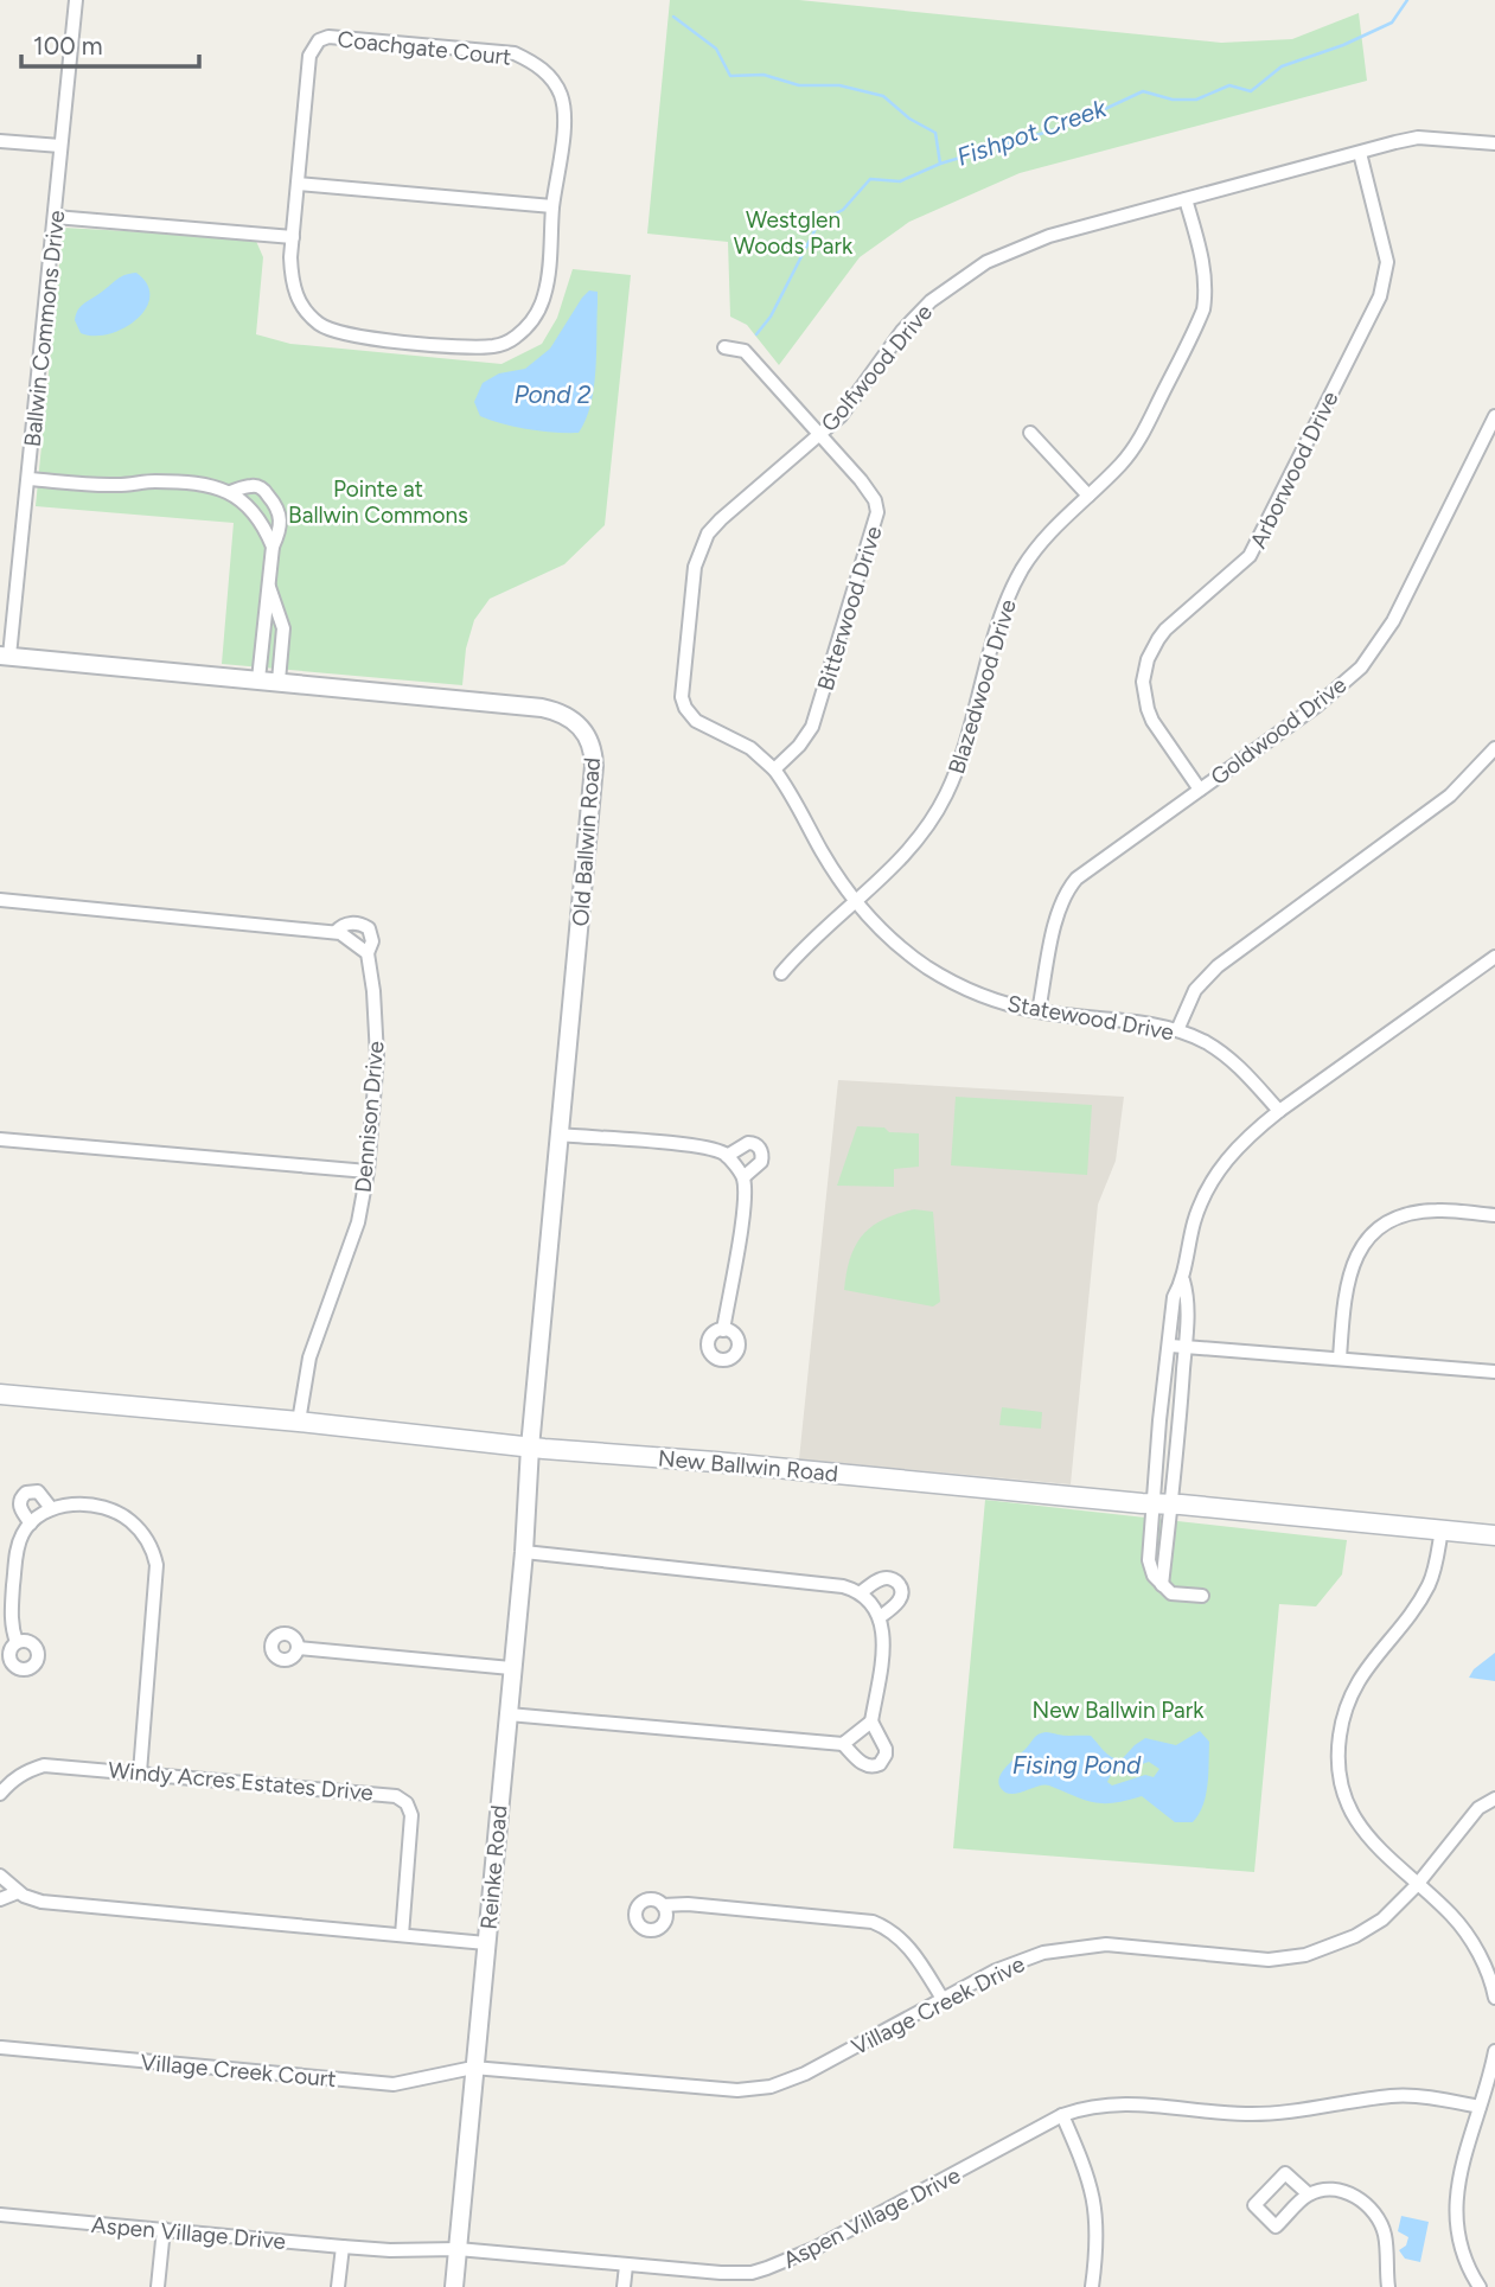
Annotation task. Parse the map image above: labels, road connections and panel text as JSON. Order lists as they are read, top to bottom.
{
  "streets": {
    "main road": ["New Ballwin Road"],
    "street": [
      "Coachgate Court",
      "Ballwin Commons Drive",
      "Golfwood Drive",
      "Arborwood Drive",
      "Bitterwood Drive",
      "Blazedwood Drive",
      "Goldwood Drive",
      "Old Ballwin Road",
      "Statewood Drive",
      "Dennison Drive",
      "Windy Acres Estates Drive",
      "Reinke Road",
      "Village Creek Drive",
      "Village Creek Court",
      "Aspen Village Drive"
    ]
  },
  "crossings": [
    ["Ballwin Commons Drive", "Old Ballwin Road"],
    ["Golfwood Drive", "Arborwood Drive"],
    ["Golfwood Drive", "Bitterwood Drive"],
    ["Golfwood Drive", "Blazedwood Drive"],
    ["Golfwood Drive", "Statewood Drive"],
    ["Arborwood Drive", "Goldwood Drive"],
    ["Bitterwood Drive", "Statewood Drive"],
    ["Blazedwood Drive", "Statewood Drive"],
    ["Goldwood Drive", "Statewood Drive"],
    ["Old Ballwin Road", "New Ballwin Road"],
    ["Old Ballwin Road", "Reinke Road"],
    ["Dennison Drive", "New Ballwin Road"],
    ["New Ballwin Road", "Reinke Road"],
    ["Reinke Road", "Village Creek Drive"],
    ["Reinke Road", "Village Creek Court"],
    ["Reinke Road", "Aspen Village Drive"],
    ["Village Creek Drive", "Village Creek Court"]
  ],
  "water": ["Fishpot Creek", "Pond 2", "Fising Pond"],
  "parks": ["Westglen Woods Park", "Pointe at Ballwin Commons", "New Ballwin Park"],
  "scale_bar": "100 m"
}
